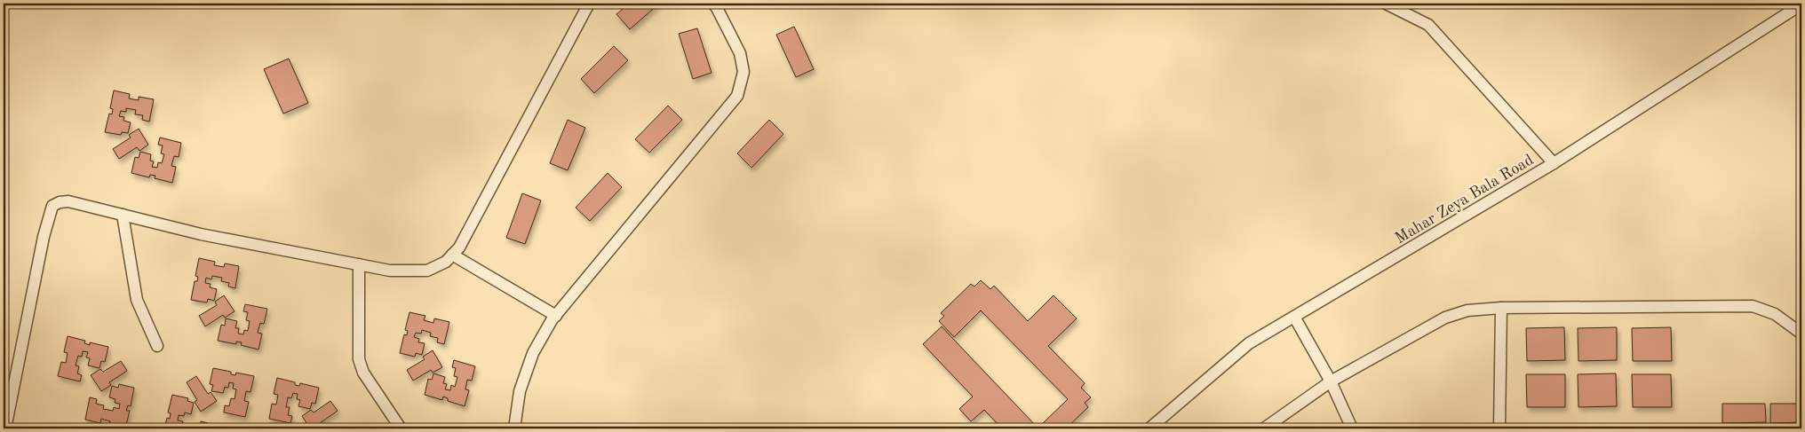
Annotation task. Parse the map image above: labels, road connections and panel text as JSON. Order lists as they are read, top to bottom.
{
  "streets": {
    "street": ["Mahar Zeya Bala Road"]
  }
}
